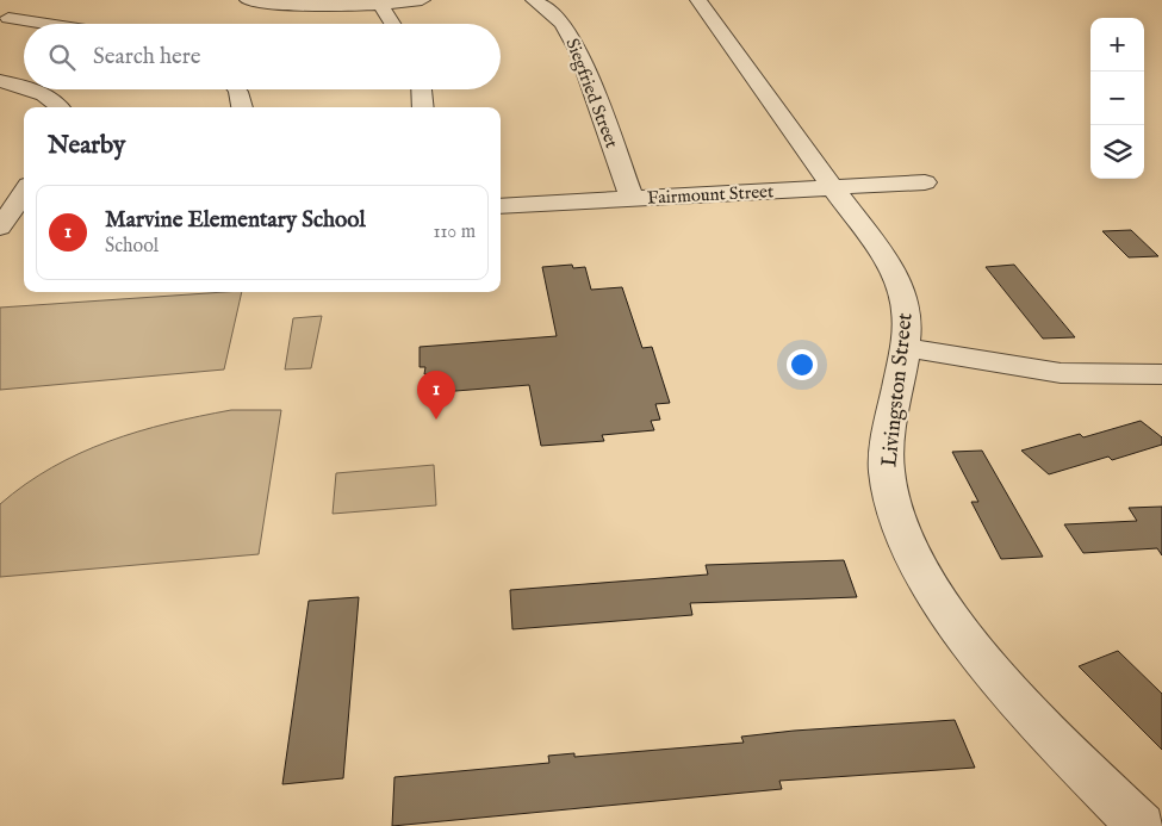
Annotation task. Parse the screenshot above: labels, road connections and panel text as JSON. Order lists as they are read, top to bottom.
{
  "streets": {
    "street": ["Siegfried Street", "Fairmount Street", "Livingston Street"]
  },
  "crossings": [
    ["Siegfried Street", "Fairmount Street"],
    ["Fairmount Street", "Livingston Street"]
  ],
  "page": {
    "map_buttons": ["+", "−"],
    "search": "Search here",
    "heading": "Nearby",
    "list": [
      {
        "mark": "1",
        "name": "Marvine Elementary School",
        "note": "School",
        "value": "110 m"
      }
    ],
    "pins": "1"
  }
}
